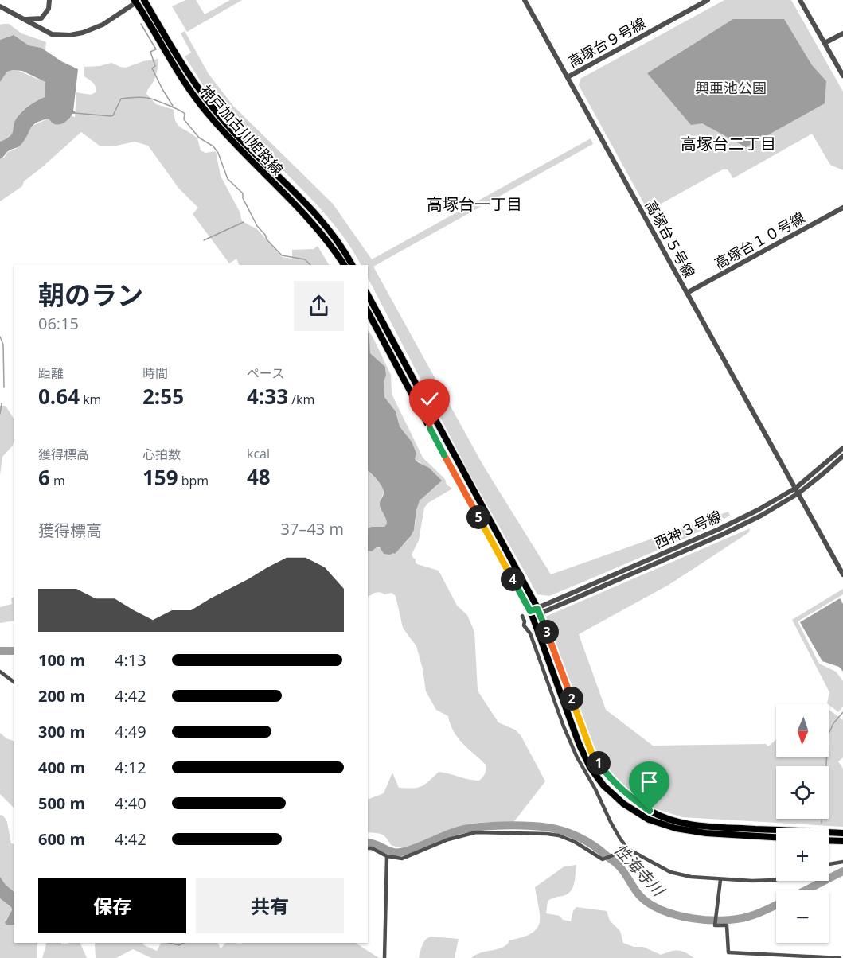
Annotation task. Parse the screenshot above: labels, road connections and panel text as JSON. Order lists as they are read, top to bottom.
{
  "streets": {
    "main road": ["神戸加古川姫路線"],
    "street": [
      "高塚台９号線",
      "高塚台５号線",
      "高塚台１０号線",
      "西神３号線"
    ]
  },
  "crossings": [
    ["高塚台９号線", "高塚台５号線"],
    ["高塚台５号線", "高塚台１０号線"],
    ["高塚台５号線", "西神３号線"]
  ],
  "districts": ["高塚台二丁目", "高塚台一丁目"],
  "water": ["性海寺川"],
  "parks": ["興亜池公園"],
  "north": "bottom",
  "page": {
    "heading": ["朝のラン", "06:15"],
    "stats": [
      ["距離", "0.64 km"],
      ["時間", "2:55"],
      ["ペース", "4:33 /km"],
      ["獲得標高", "6 m"],
      ["心拍数", "159 bpm"],
      ["kcal", "48"]
    ],
    "pins": [
      "5",
      "4",
      "3",
      "2",
      "1"
    ],
    "chart": ["獲得標高", "37–43 m"],
    "list": [
      {
        "name": "100 m",
        "note": "4:13"
      },
      {
        "name": "200 m",
        "note": "4:42"
      },
      {
        "name": "300 m",
        "note": "4:49"
      },
      {
        "name": "400 m",
        "note": "4:12"
      },
      {
        "name": "500 m",
        "note": "4:40"
      },
      {
        "name": "600 m",
        "note": "4:42"
      }
    ],
    "map_buttons": ["+", "−"],
    "buttons": ["保存", "共有"]
  }
}
